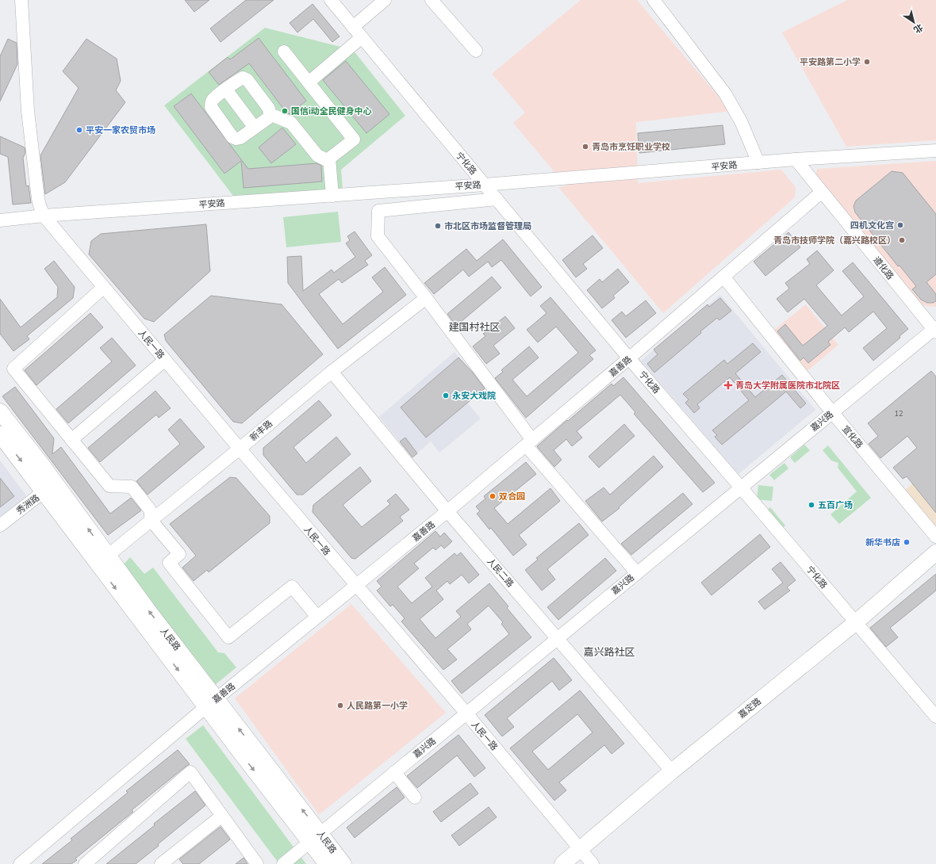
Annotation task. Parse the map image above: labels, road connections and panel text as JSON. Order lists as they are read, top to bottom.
{
  "streets": {
    "main road": ["人民路", "嘉定路"],
    "street": [
      "宁化路",
      "平安路",
      "遵化路",
      "人民一路",
      "嘉善路",
      "嘉兴路",
      "新丰路",
      "宣化路",
      "秀洲路",
      "人民二路"
    ]
  },
  "crossings": [
    ["宁化路", "平安路"],
    ["宁化路", "嘉善路"],
    ["宁化路", "嘉兴路"],
    ["宁化路", "嘉定路"],
    ["平安路", "遵化路"],
    ["平安路", "人民一路"],
    ["遵化路", "嘉善路"],
    ["遵化路", "嘉兴路"],
    ["人民一路", "嘉善路"],
    ["人民一路", "嘉兴路"],
    ["人民一路", "新丰路"],
    ["人民一路", "嘉定路"],
    ["嘉善路", "宣化路"],
    ["嘉善路", "人民二路"],
    ["嘉善路", "人民路"],
    ["嘉兴路", "宣化路"],
    ["嘉兴路", "人民二路"],
    ["嘉兴路", "人民路"],
    ["新丰路", "人民二路"],
    ["新丰路", "人民路"],
    ["秀洲路", "人民路"],
    ["人民二路", "嘉定路"]
  ],
  "districts": ["建国村社区", "嘉兴路社区"],
  "places": {
    "other": [
      "平安路第二小学",
      "国信i动全民健身中心",
      "平安一家农贸市场",
      "青岛市烹饪职业学校",
      "四机文化宫",
      "市北区市场监督管理局",
      "青岛市技师学院（嘉兴路校区）",
      "永安大戏院",
      "双合园",
      "五百广场",
      "新华书店",
      "人民路第一小学"
    ],
    "health": ["青岛大学附属医院市北院区"]
  },
  "house_numbers": ["12"],
  "north": "bottom right"
}
